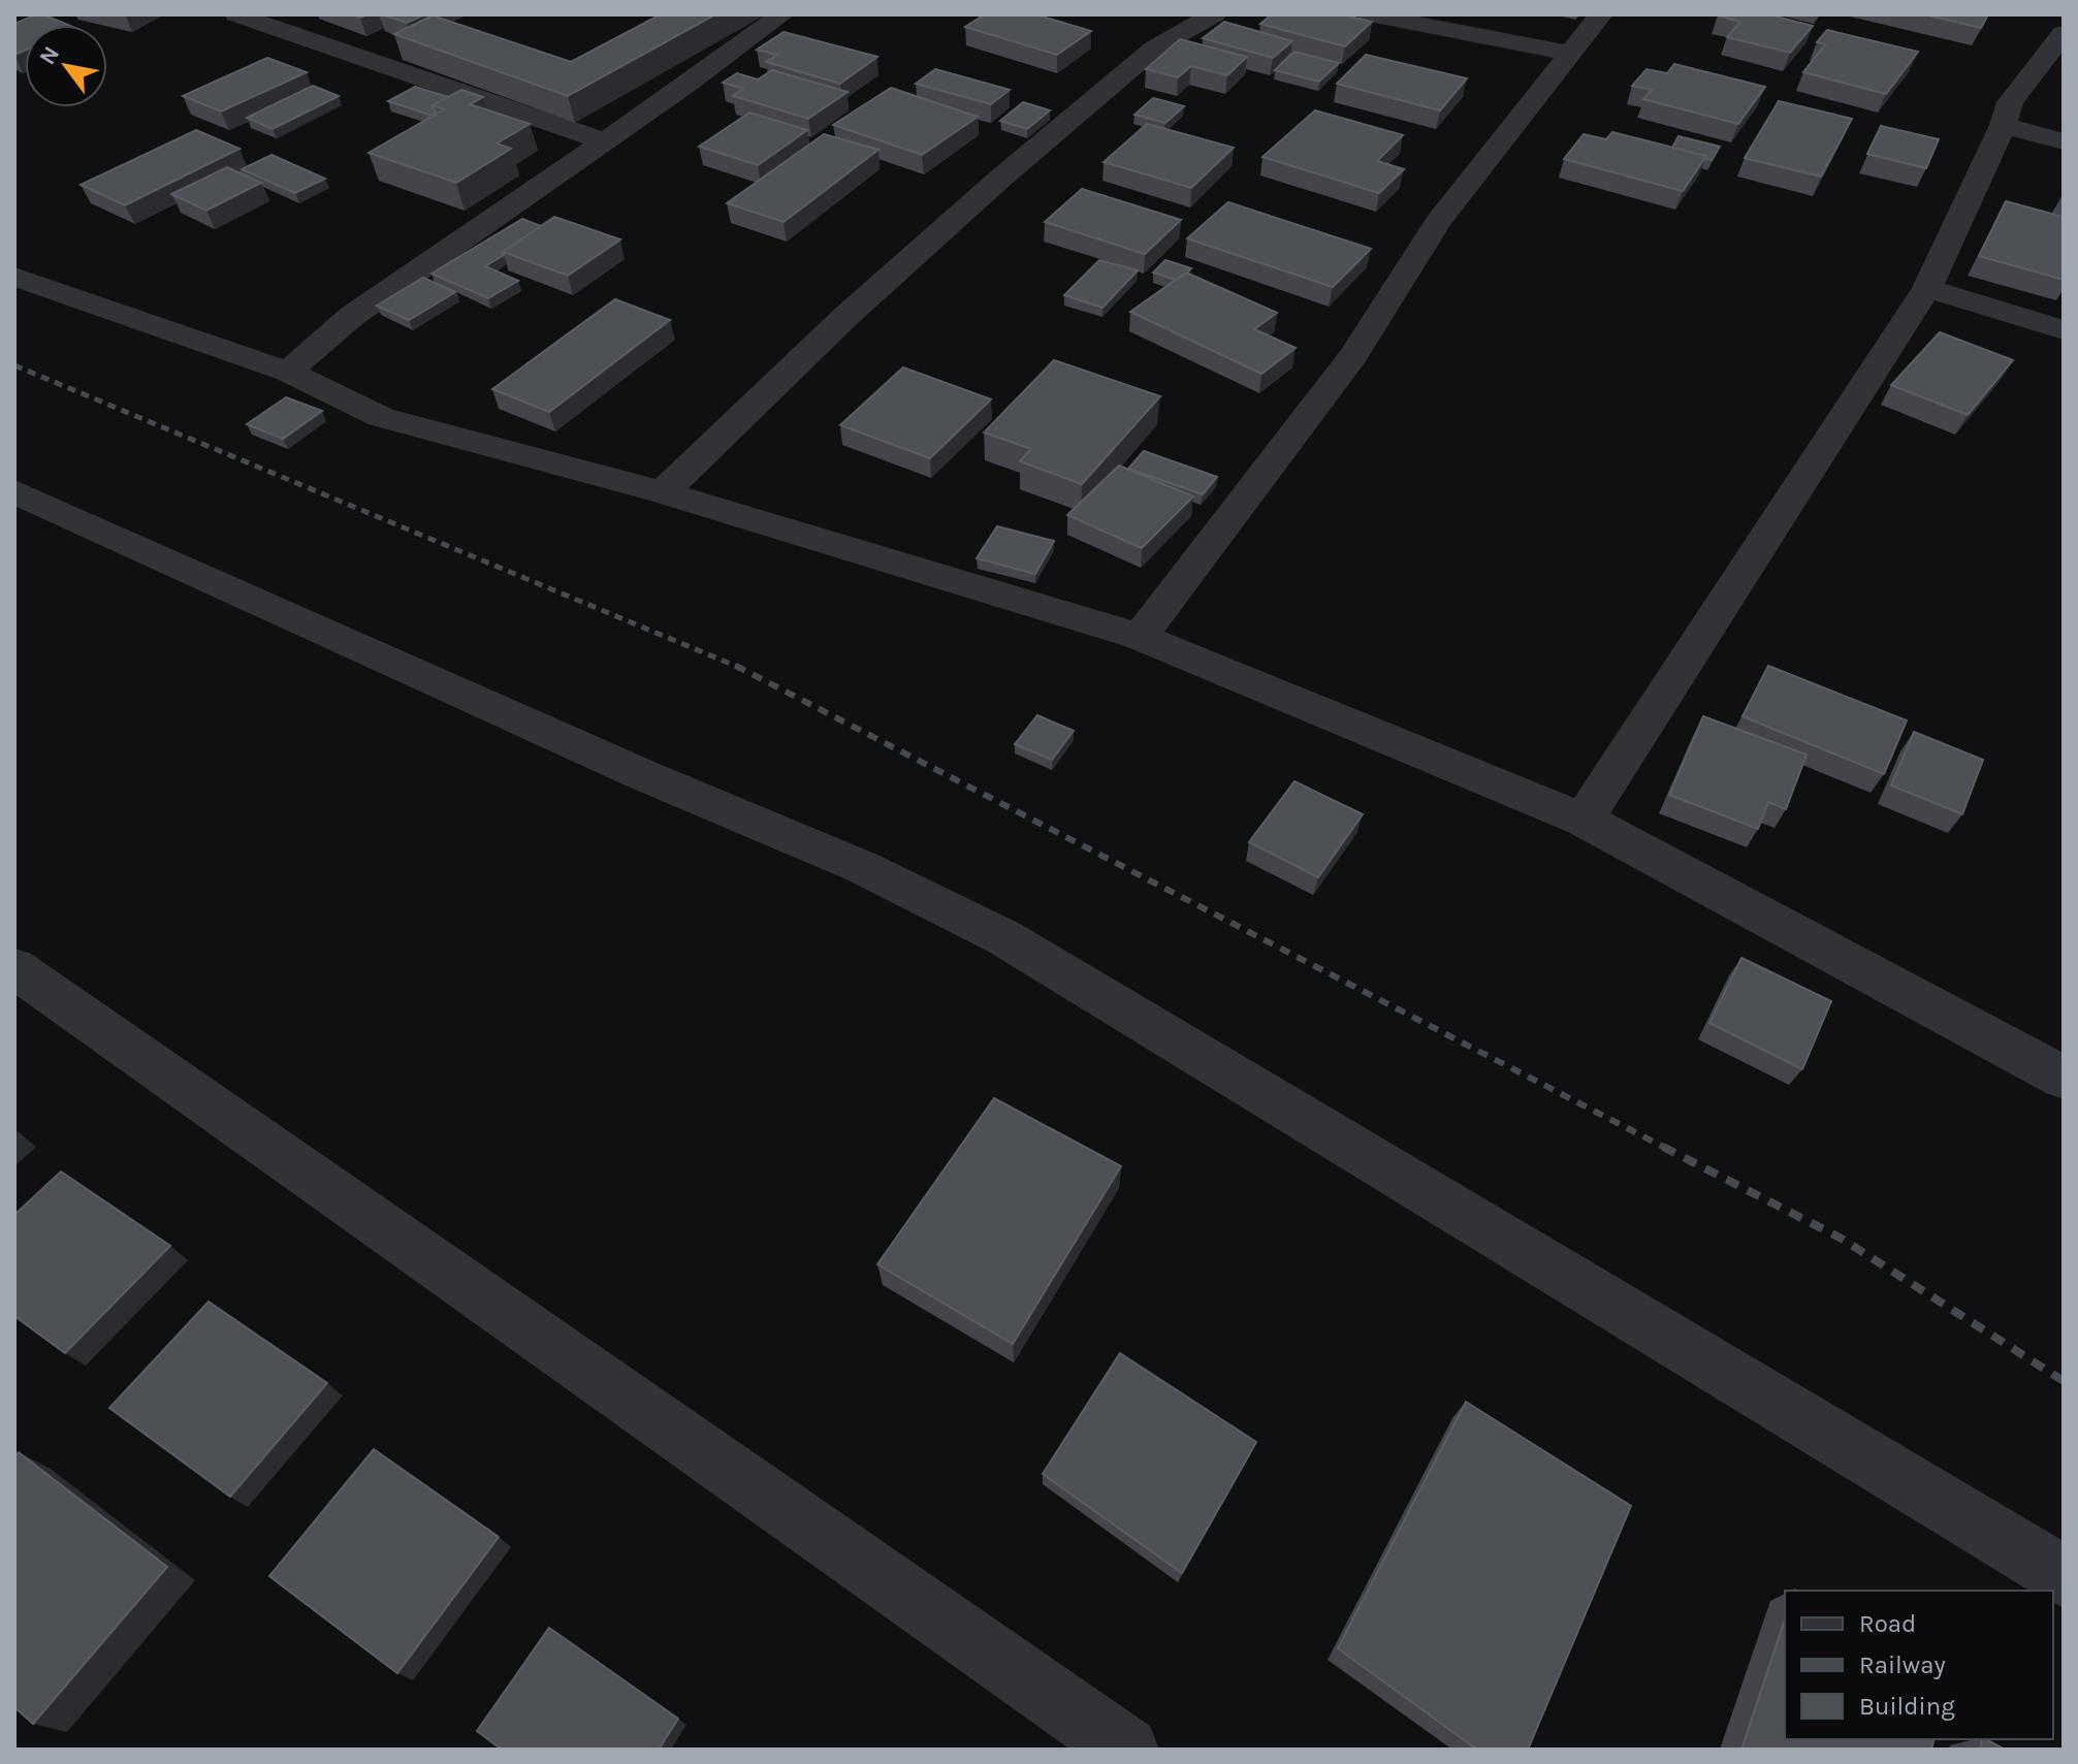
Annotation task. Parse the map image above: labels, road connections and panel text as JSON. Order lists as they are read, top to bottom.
{
  "legend": ["Road", "Railway", "Building"],
  "north": "top left"
}
